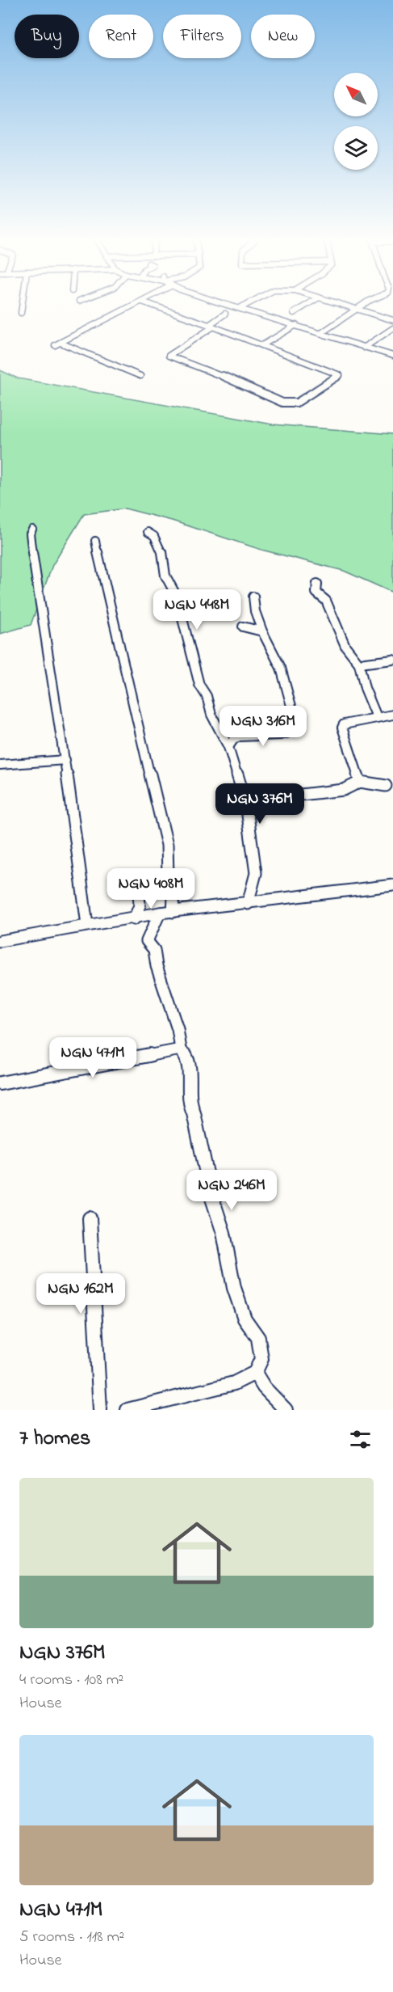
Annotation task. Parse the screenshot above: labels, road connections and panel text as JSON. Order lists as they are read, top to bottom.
{
  "north": "top left",
  "page": {
    "chip": [
      "Buy",
      "Rent",
      "Filters",
      "New"
    ],
    "price": [
      "NGN 448M",
      "NGN 316M",
      "NGN 376M",
      "NGN 408M",
      "NGN 471M",
      "NGN 246M",
      "NGN 162M"
    ],
    "heading": "7 homes",
    "list": [
      {
        "name": "NGN 376M",
        "note": "4 rooms · 108 m² · House"
      },
      {
        "name": "NGN 471M",
        "note": "5 rooms · 118 m² · House"
      }
    ]
  }
}
